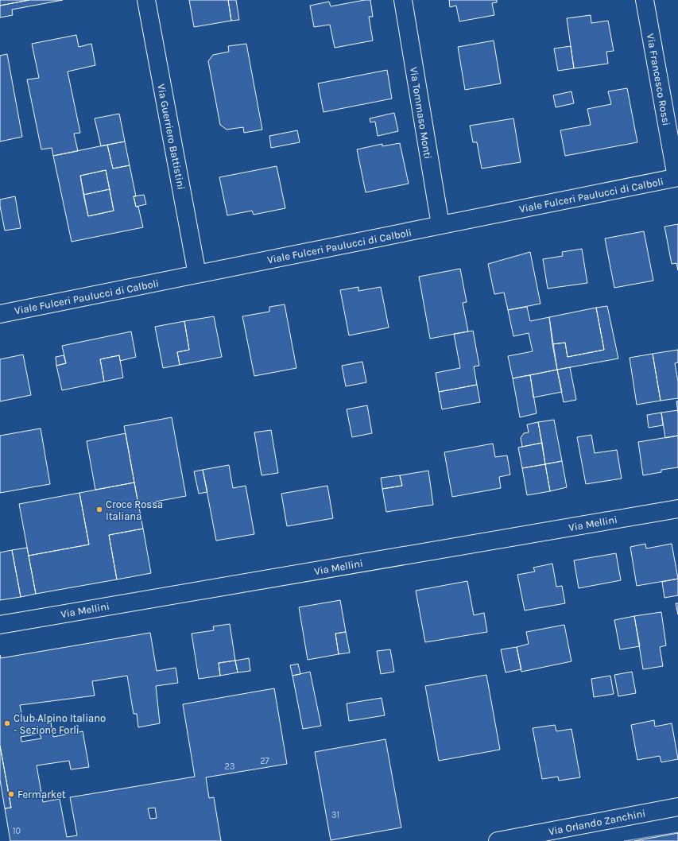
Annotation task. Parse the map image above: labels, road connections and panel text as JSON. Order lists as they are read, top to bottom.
{
  "streets": {
    "street": [
      "Via Francesco Rossi",
      "Via Tommaso Monti",
      "Via Guerriero Battistini",
      "Viale Fulceri Paulucci di Calboli",
      "Via Mellini",
      "Via Orlando Zanchini"
    ]
  },
  "crossings": [
    ["Via Francesco Rossi", "Viale Fulceri Paulucci di Calboli"],
    ["Via Tommaso Monti", "Viale Fulceri Paulucci di Calboli"],
    ["Via Guerriero Battistini", "Viale Fulceri Paulucci di Calboli"]
  ],
  "places": ["Croce Rossa Italiana", "Club Alpino Italiano - Sezione Forlì", "Fermarket"],
  "house_numbers": [
    "27",
    "23",
    "31",
    "10"
  ]
}
